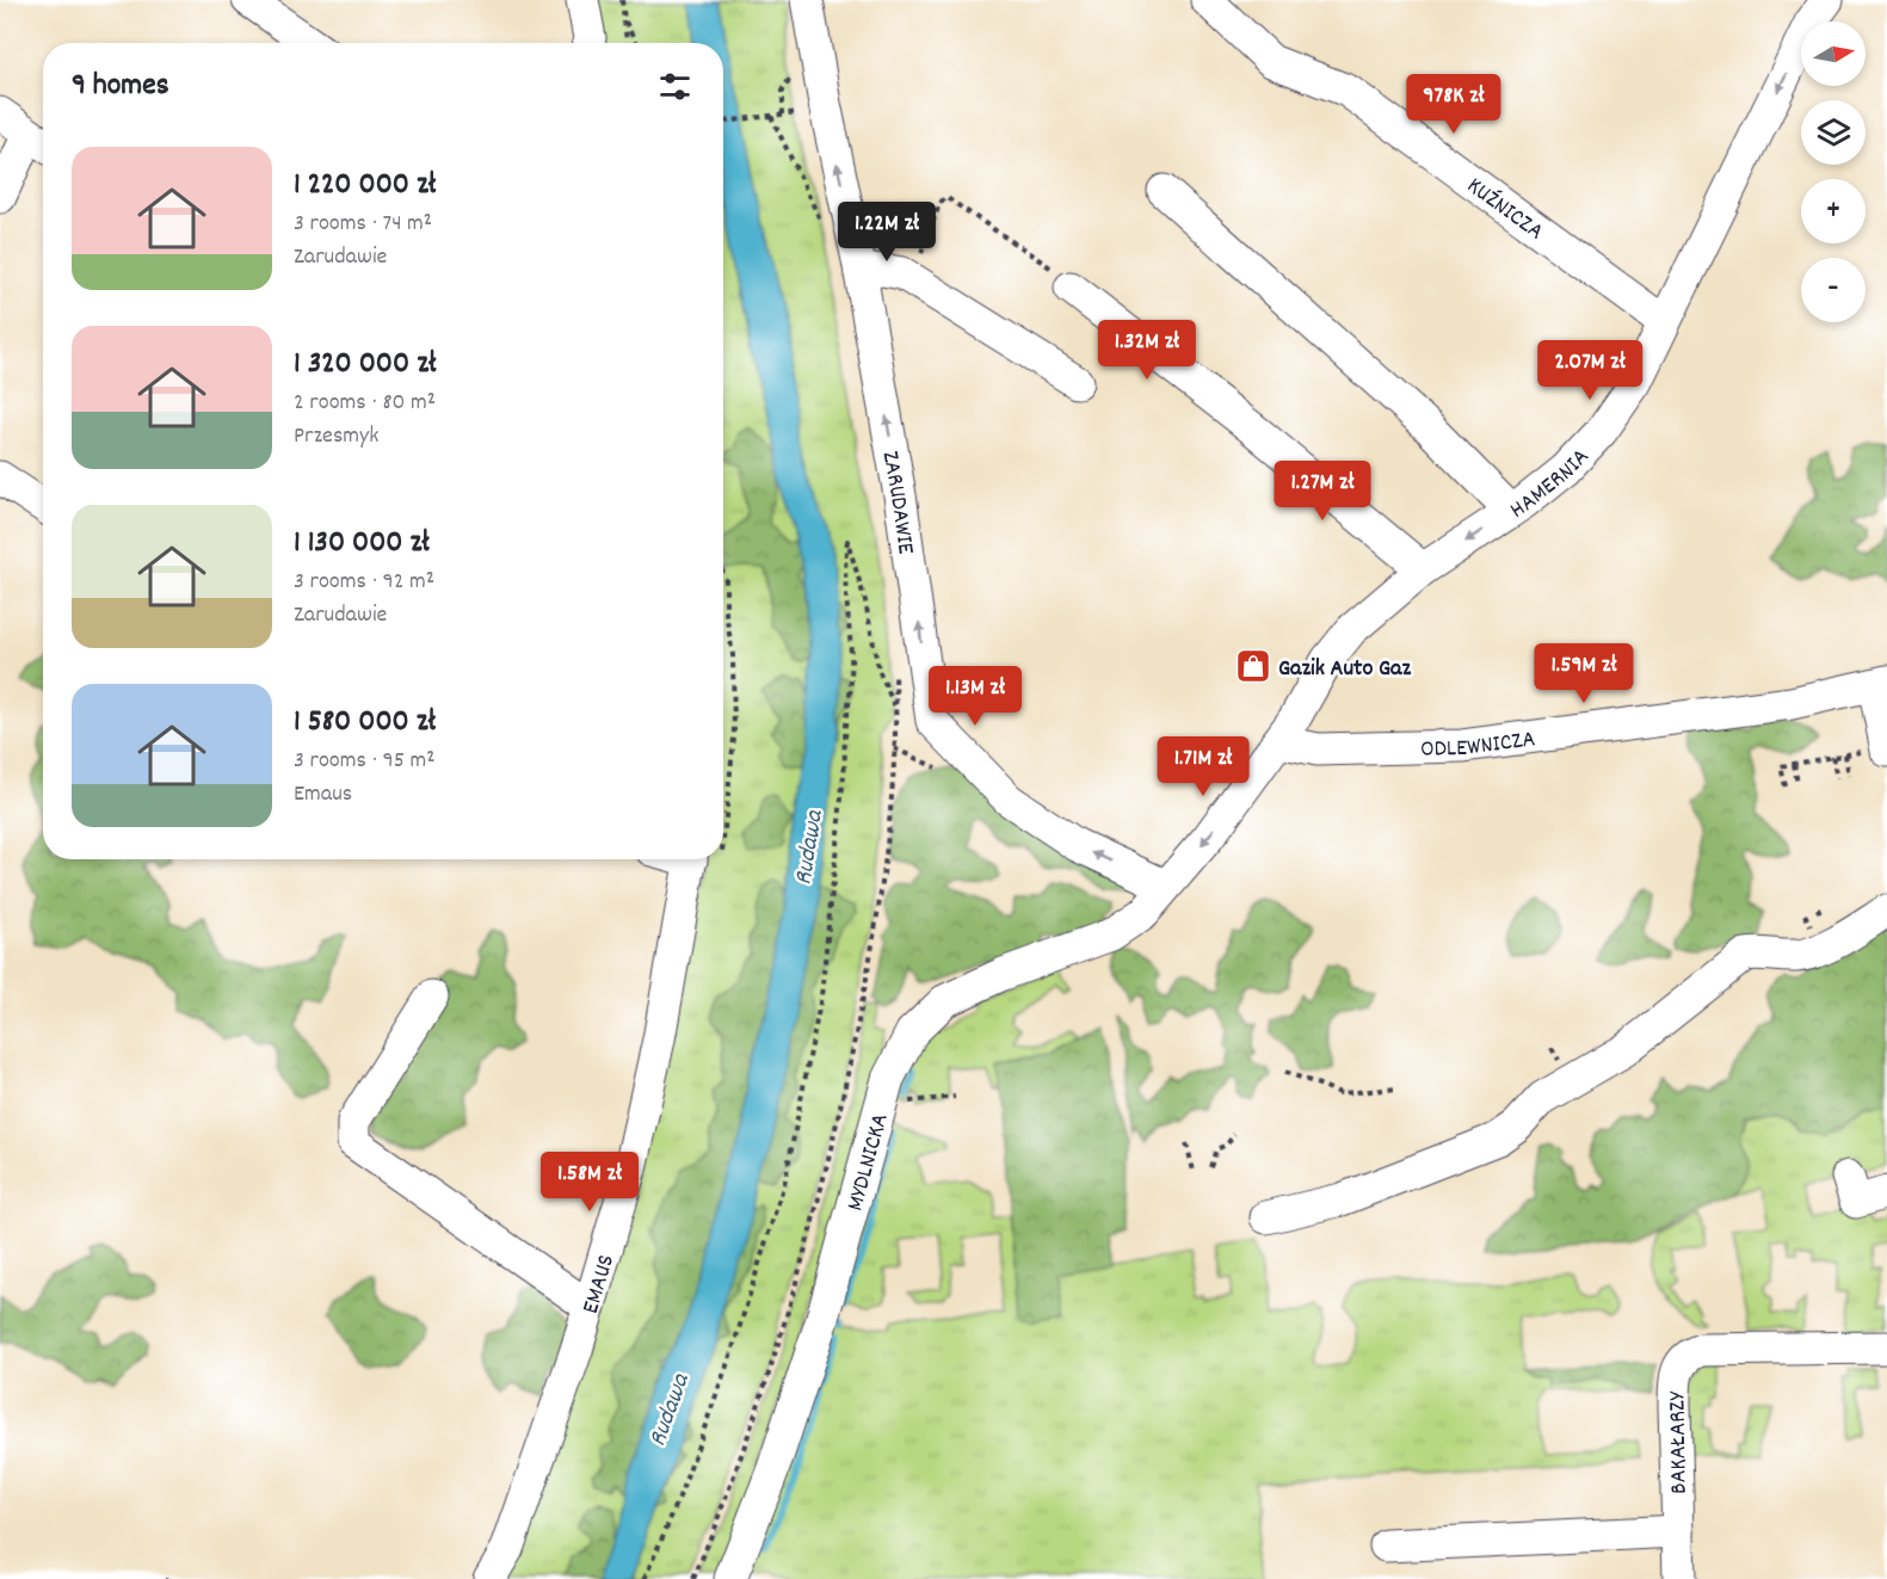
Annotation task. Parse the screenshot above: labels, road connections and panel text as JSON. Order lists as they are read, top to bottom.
{
  "streets": {
    "street": [
      "KUŹNICZA",
      "HAMERNIA",
      "ZARUDAWIE",
      "ODLEWNICZA",
      "MYDLNICKA",
      "EMAUS",
      "BAKAŁARZY"
    ]
  },
  "crossings": [
    ["KUŹNICZA", "HAMERNIA"],
    ["HAMERNIA", "ZARUDAWIE"],
    ["HAMERNIA", "ODLEWNICZA"],
    ["HAMERNIA", "MYDLNICKA"],
    ["ZARUDAWIE", "MYDLNICKA"]
  ],
  "one_way": ["HAMERNIA", "ZARUDAWIE"],
  "water": ["Rudawa"],
  "places": {
    "shop": ["Gazik Auto Gaz"]
  },
  "north": "right",
  "page": {
    "map_buttons": ["+", "−"],
    "heading": "9 homes",
    "price": [
      "978K zł",
      "1.22M zł",
      "1.32M zł",
      "2.07M zł",
      "1.27M zł",
      "1.59M zł",
      "1.13M zł",
      "1.71M zł",
      "1.58M zł"
    ],
    "list": [
      {
        "name": "1 220 000 zł",
        "note": "3 rooms · 74 m² · Zarudawie"
      },
      {
        "name": "1 320 000 zł",
        "note": "2 rooms · 80 m² · Przesmyk"
      },
      {
        "name": "1 130 000 zł",
        "note": "3 rooms · 92 m² · Zarudawie"
      },
      {
        "name": "1 580 000 zł",
        "note": "3 rooms · 95 m² · Emaus"
      }
    ]
  }
}
